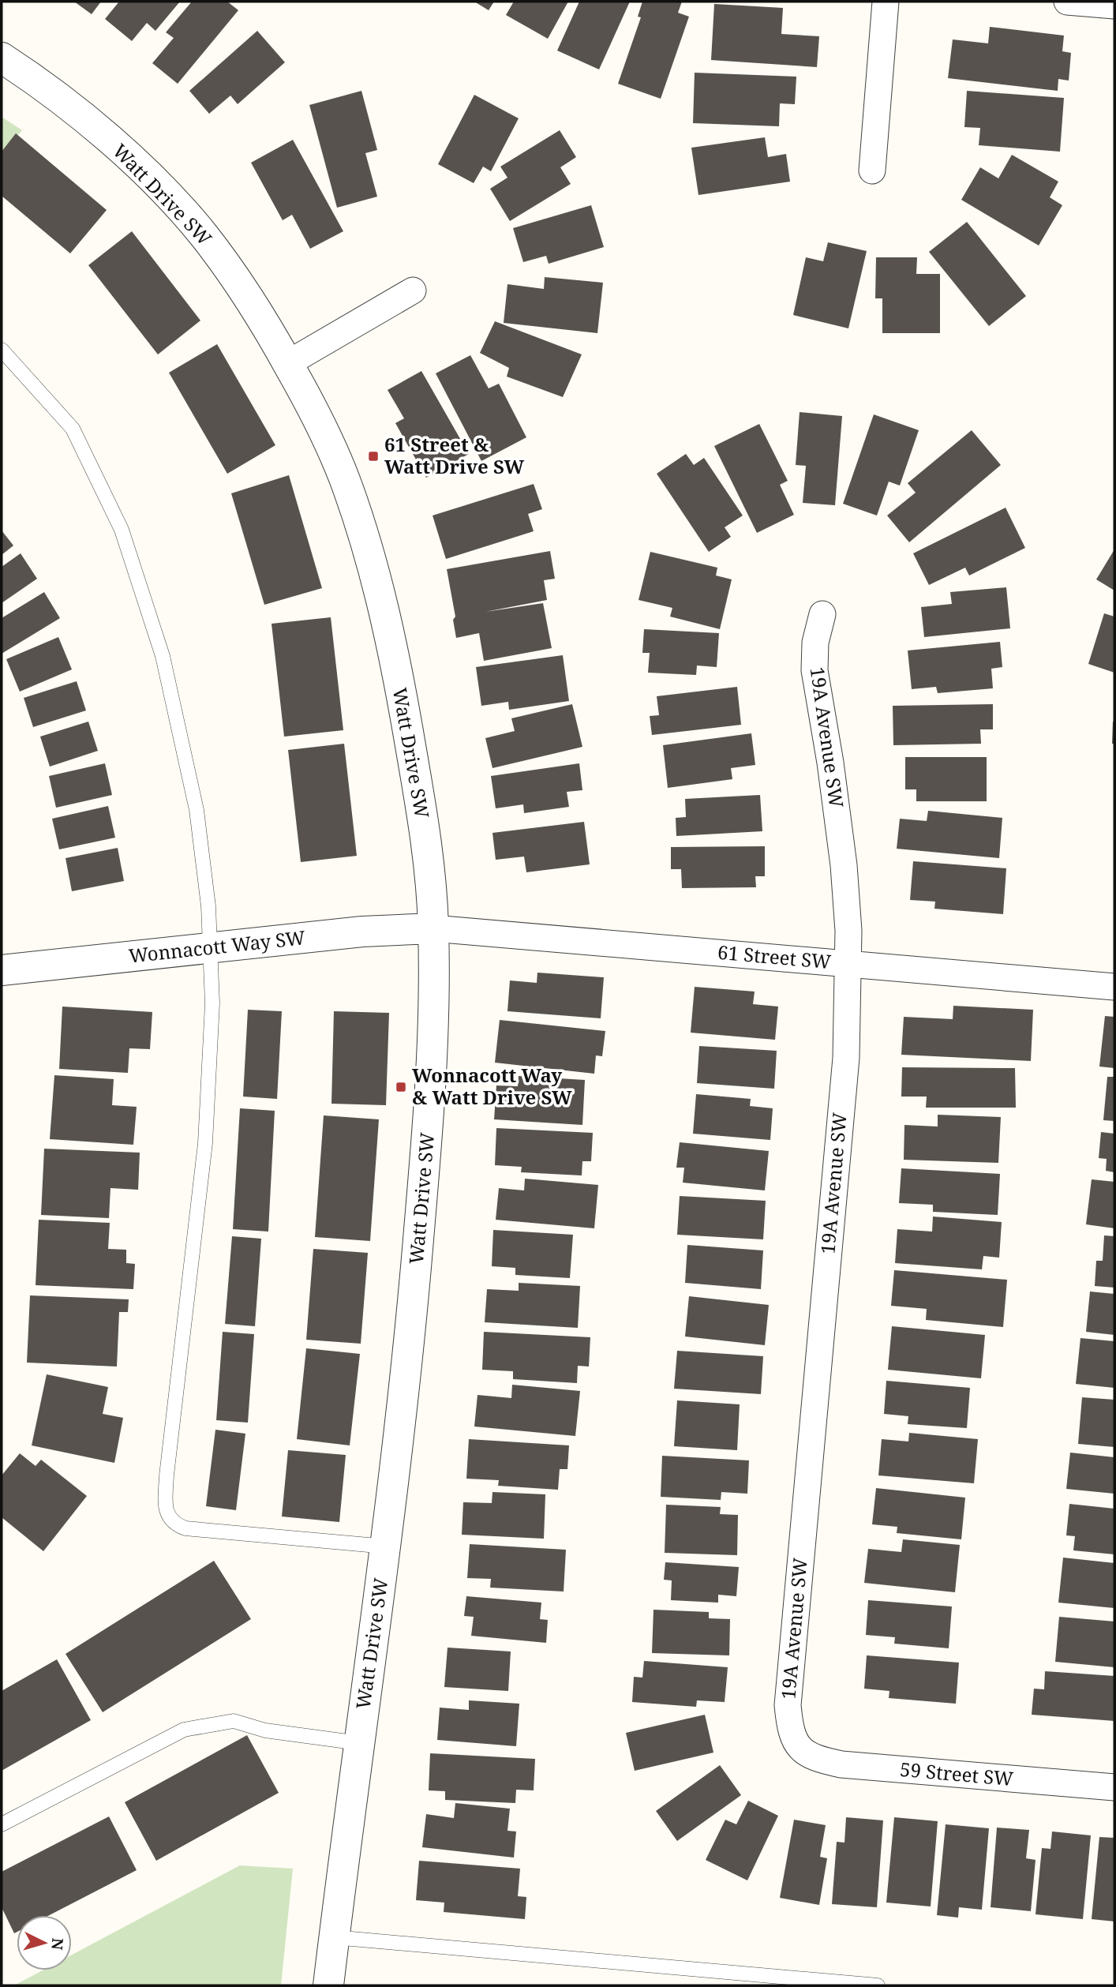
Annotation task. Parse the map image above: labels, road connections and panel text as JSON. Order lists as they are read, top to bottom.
{
  "streets": {
    "street": [
      "Watt Drive SW",
      "19A Avenue SW",
      "Wonnacott Way SW",
      "61 Street SW",
      "59 Street SW"
    ]
  },
  "crossings": [
    ["Watt Drive SW", "Wonnacott Way SW"],
    ["Watt Drive SW", "61 Street SW"],
    ["19A Avenue SW", "61 Street SW"],
    ["19A Avenue SW", "59 Street SW"],
    ["Wonnacott Way SW", "61 Street SW"]
  ],
  "places": {
    "transit": ["61 Street & Watt Drive SW", "Wonnacott Way & Watt Drive SW"]
  },
  "north": "right"
}
